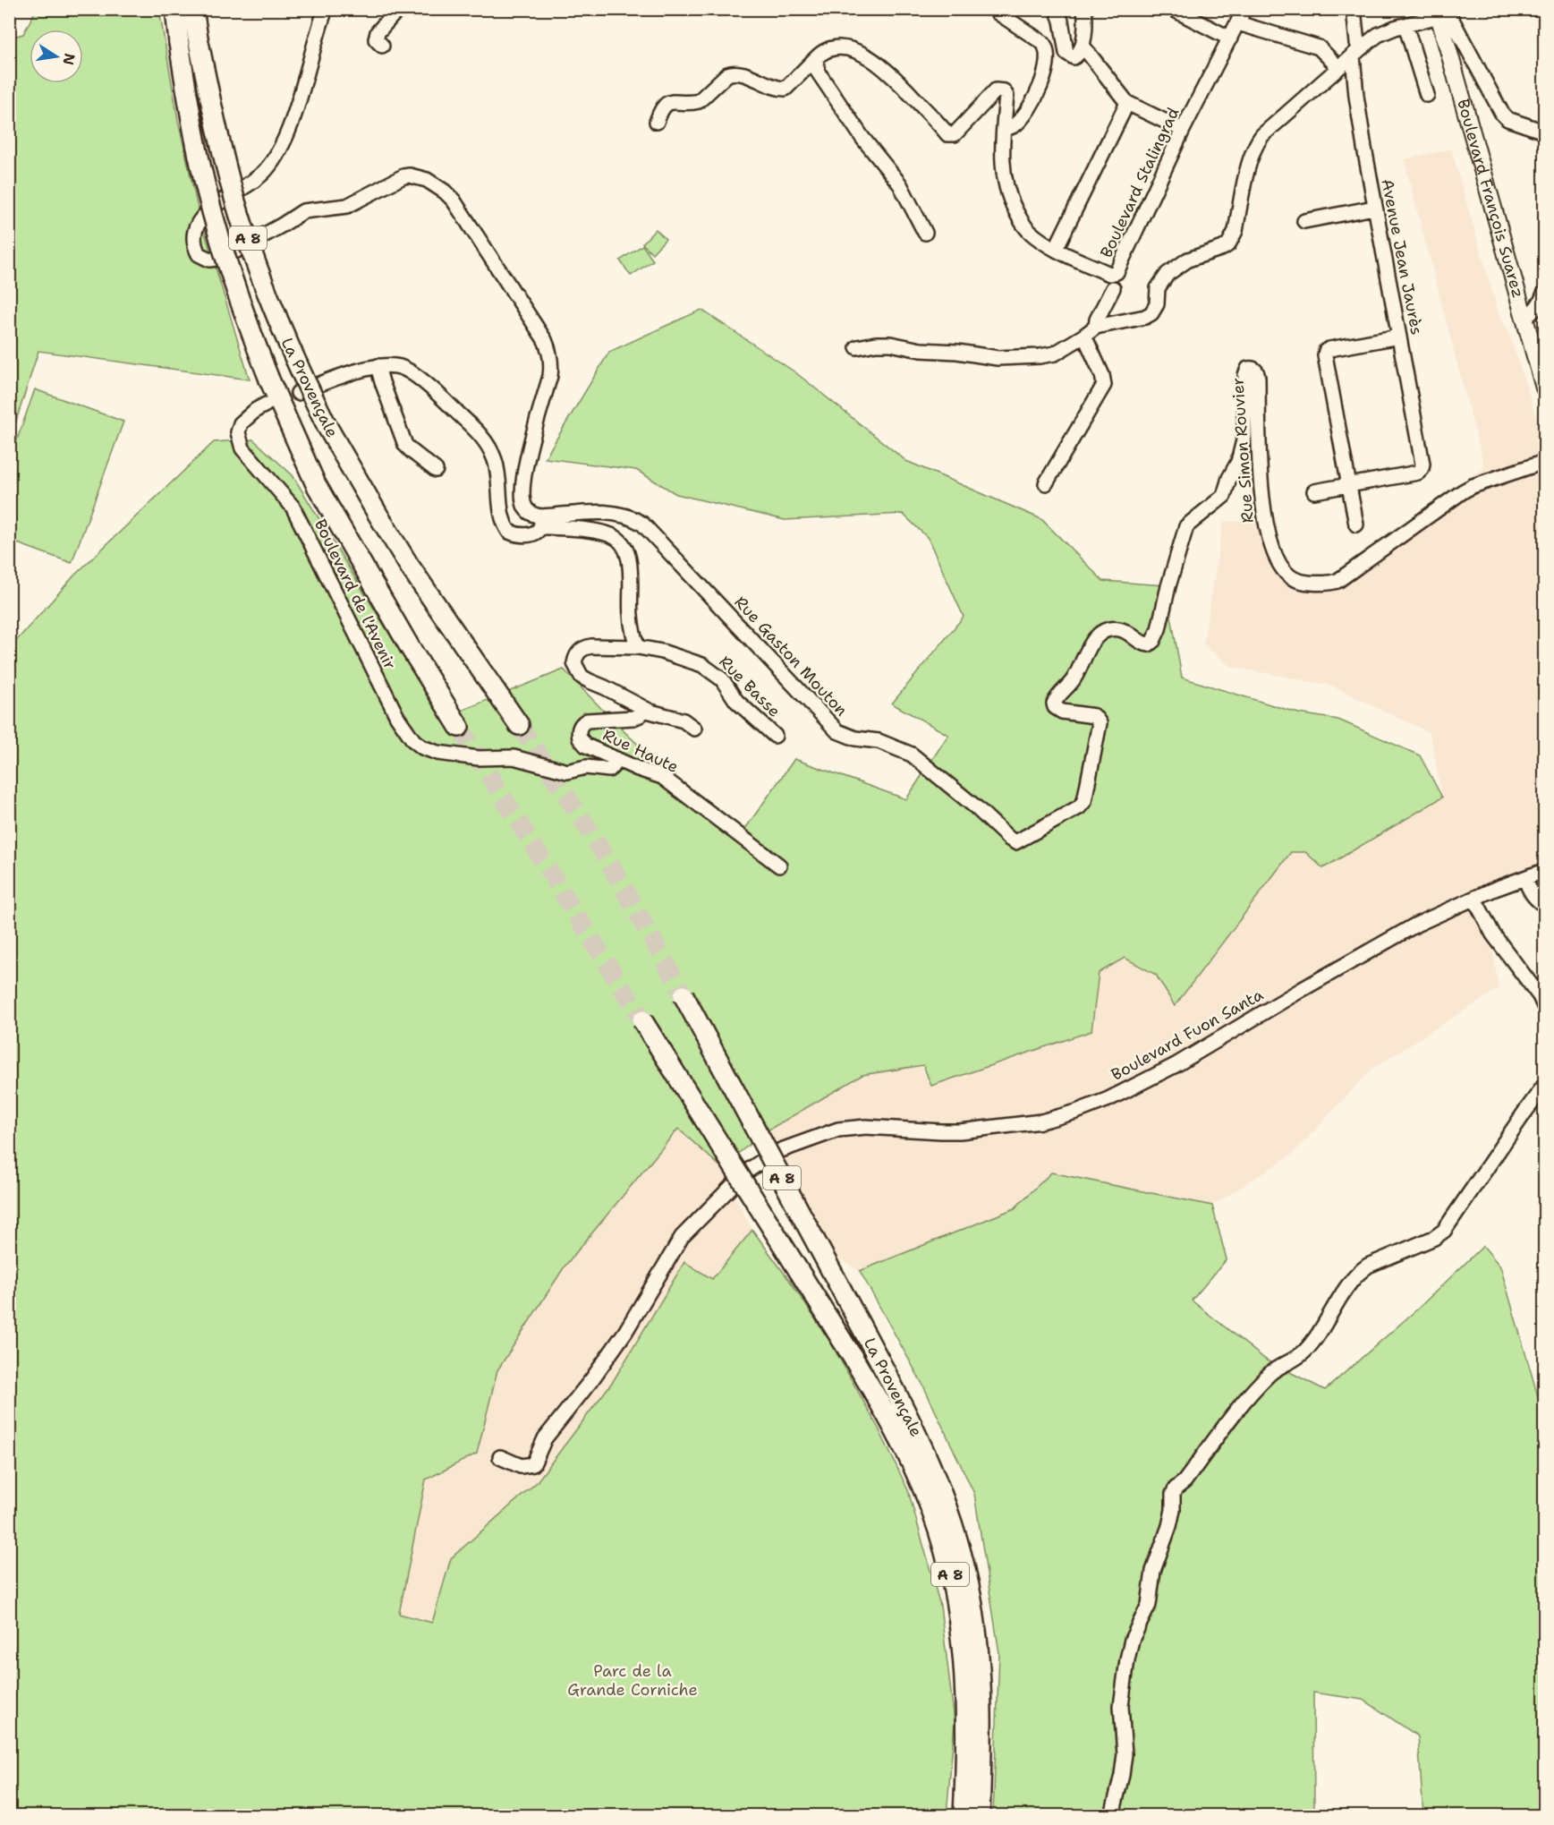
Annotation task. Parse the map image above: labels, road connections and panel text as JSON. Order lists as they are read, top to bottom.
{
  "streets": {
    "highway": ["A 8", "La Provençale"],
    "main road": ["Boulevard François Suarez"],
    "street": [
      "Boulevard Stalingrad",
      "Avenue Jean Jaurès",
      "Rue Simon Rouvier",
      "Boulevard de l'Avenir",
      "Rue Gaston Mouton",
      "Rue Basse",
      "Rue Haute",
      "Boulevard Fuon Santa"
    ]
  },
  "crossings": [
    ["Rue Simon Rouvier", "Rue Gaston Mouton"],
    ["Boulevard de l'Avenir", "Rue Haute"],
    ["Rue Basse", "Rue Haute"]
  ],
  "parks": ["Parc de la Grande Corniche"],
  "north": "right"
}
